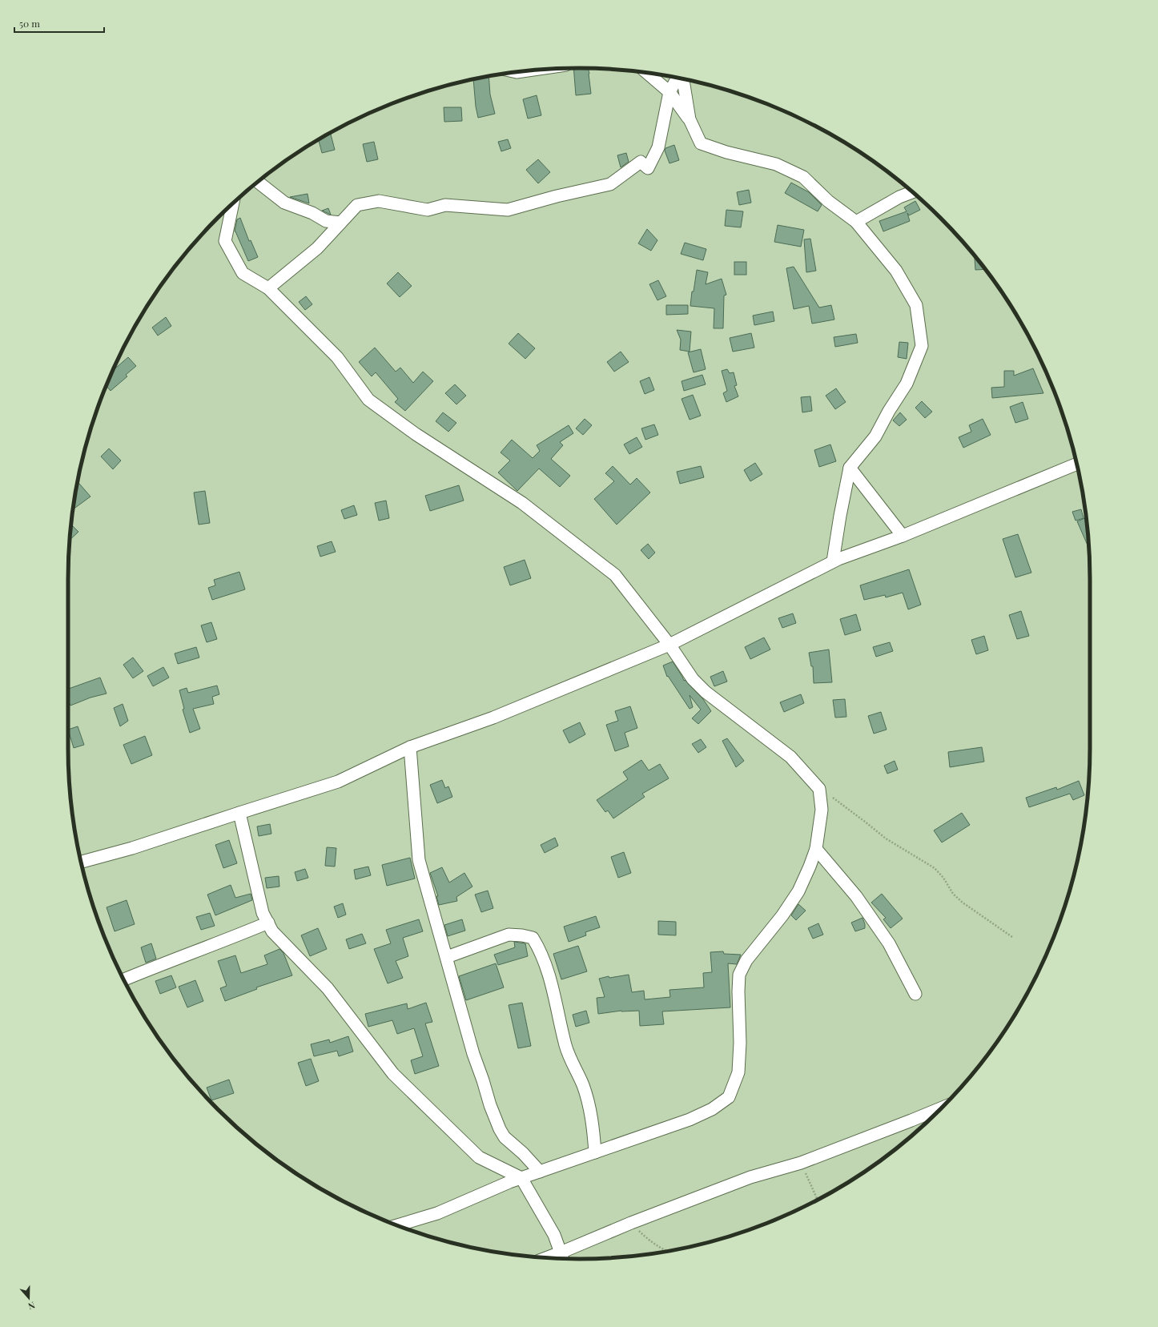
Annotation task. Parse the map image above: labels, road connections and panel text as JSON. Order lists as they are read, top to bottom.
{
  "scale_bar": "50 m",
  "north": "bottom"
}
